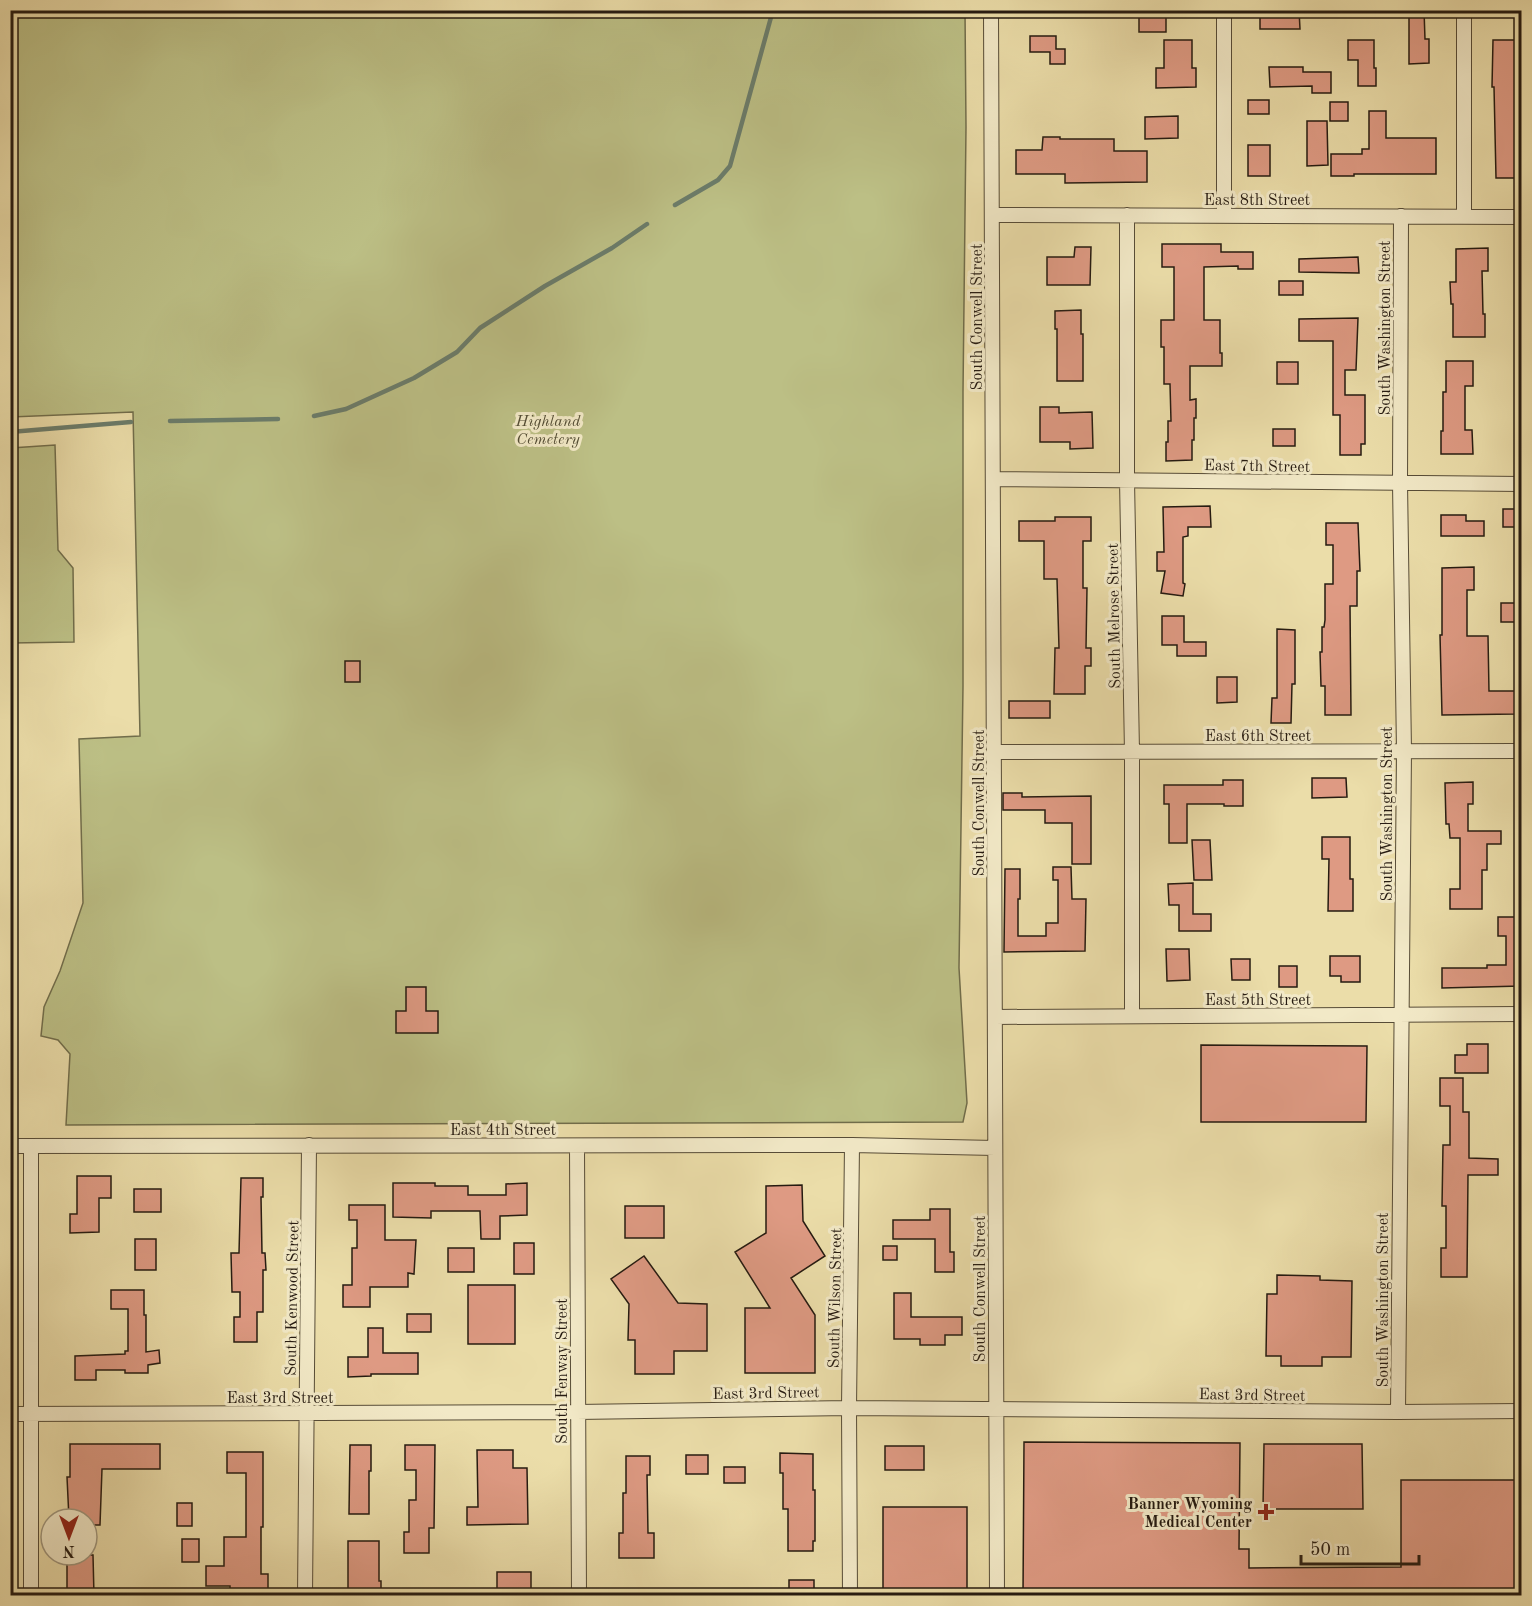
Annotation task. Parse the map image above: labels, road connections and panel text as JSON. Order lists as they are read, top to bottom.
{
  "streets": {
    "street": [
      "East 8th Street",
      "South Conwell Street",
      "South Washington Street",
      "East 7th Street",
      "South Melrose Street",
      "East 6th Street",
      "East 5th Street",
      "East 4th Street",
      "South Kenwood Street",
      "South Wilson Street",
      "South Fenway Street",
      "East 3rd Street"
    ]
  },
  "crossings": [
    ["East 8th Street", "South Conwell Street"],
    ["East 8th Street", "South Washington Street"],
    ["East 8th Street", "South Melrose Street"],
    ["South Conwell Street", "East 7th Street"],
    ["South Conwell Street", "East 6th Street"],
    ["South Conwell Street", "East 5th Street"],
    ["South Conwell Street", "East 4th Street"],
    ["South Conwell Street", "East 3rd Street"],
    ["South Washington Street", "East 7th Street"],
    ["South Washington Street", "East 6th Street"],
    ["South Washington Street", "East 5th Street"],
    ["South Washington Street", "East 3rd Street"],
    ["East 7th Street", "South Melrose Street"],
    ["South Melrose Street", "East 6th Street"],
    ["South Melrose Street", "East 5th Street"],
    ["East 4th Street", "South Kenwood Street"],
    ["East 4th Street", "South Wilson Street"],
    ["East 4th Street", "South Fenway Street"],
    ["South Kenwood Street", "East 3rd Street"],
    ["South Wilson Street", "East 3rd Street"],
    ["South Fenway Street", "East 3rd Street"]
  ],
  "parks": ["Highland Cemetery"],
  "places": {
    "health": ["Banner Wyoming Medical Center"]
  },
  "scale_bar": "50 m",
  "north": "bottom"
}
